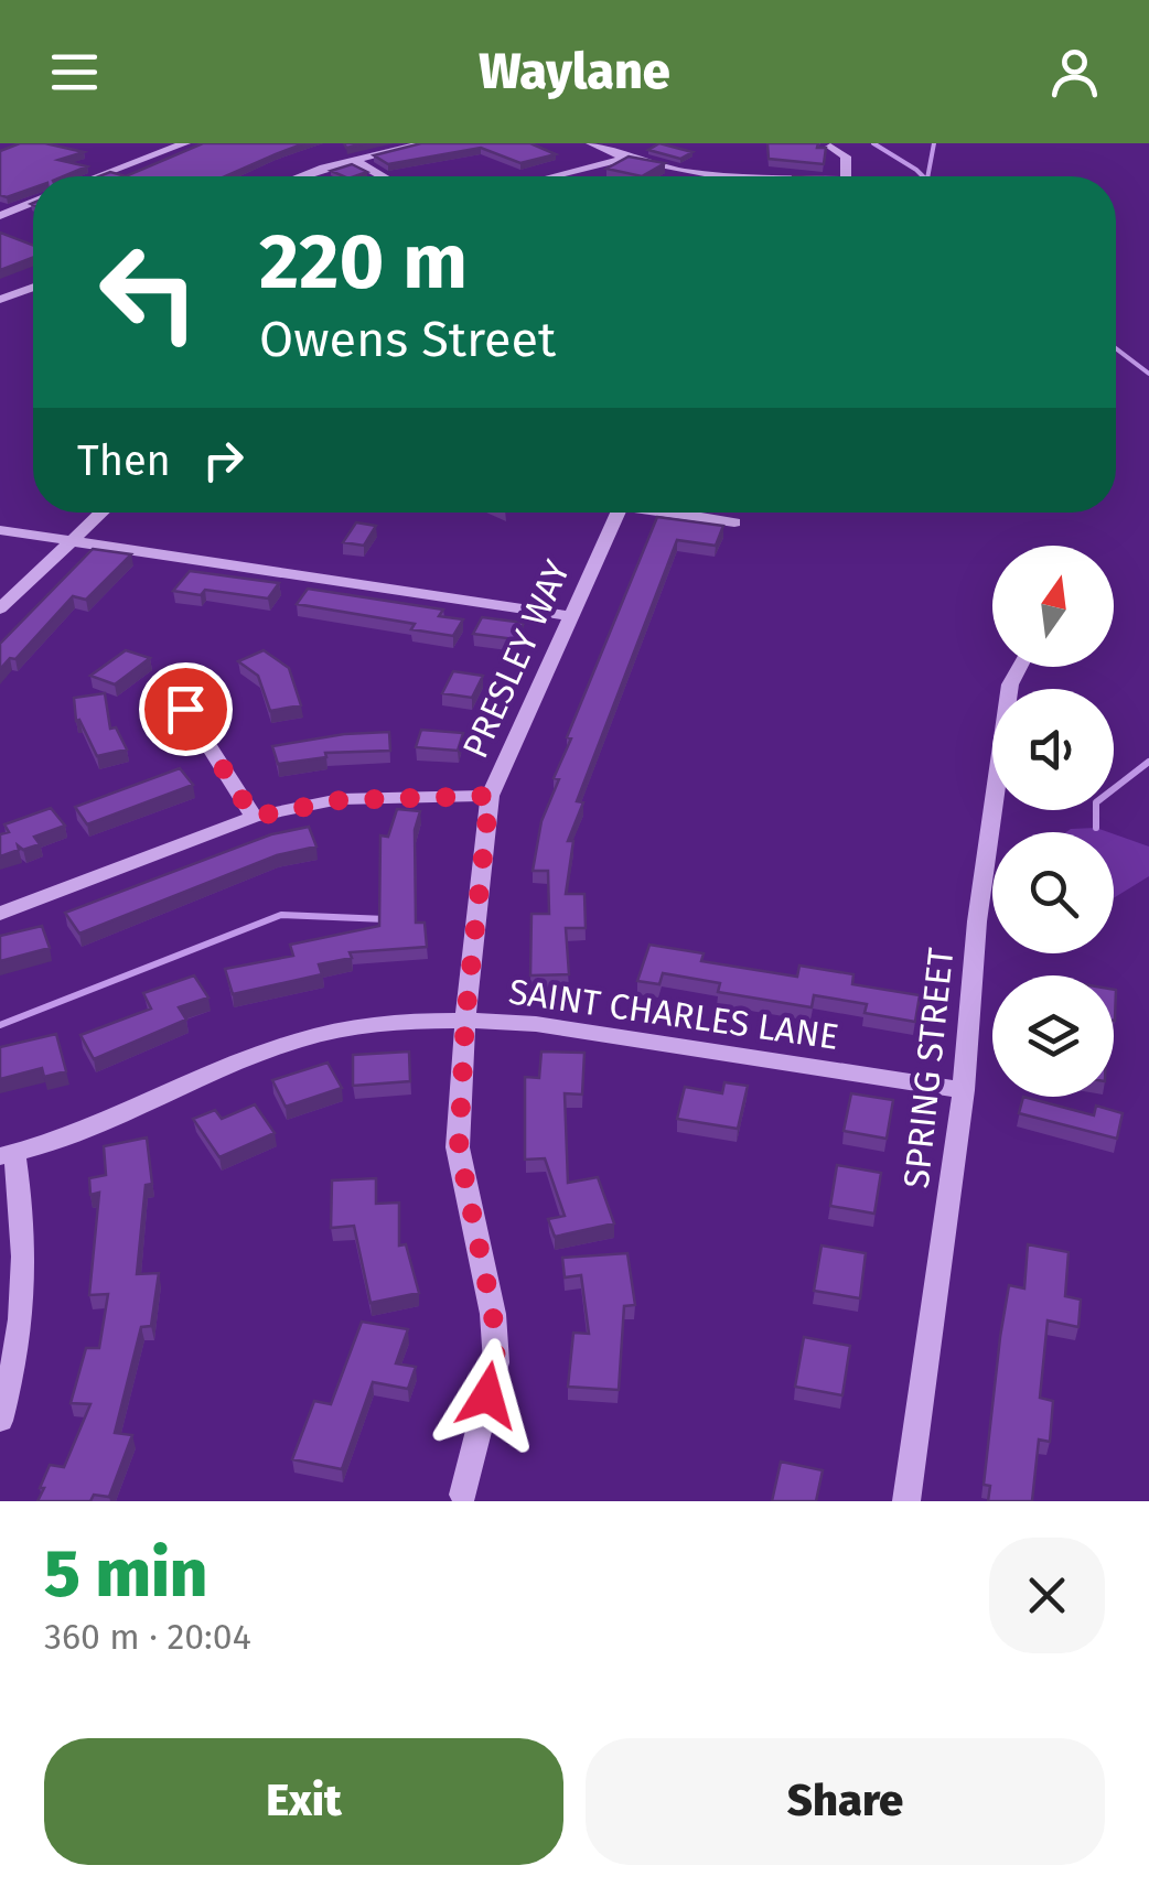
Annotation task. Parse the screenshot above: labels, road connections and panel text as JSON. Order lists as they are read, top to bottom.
{
  "streets": {
    "street": ["PRESLEY WAY", "SAINT CHARLES LANE", "SPRING STREET"]
  },
  "crossings": [
    ["PRESLEY WAY", "SAINT CHARLES LANE"],
    ["SAINT CHARLES LANE", "SPRING STREET"]
  ],
  "north": "top",
  "page": {
    "header": "Waylane",
    "turn": ["220 m", "Owens Street"],
    "then": "Then",
    "heading": ["5 min", "360 m · 20:04"],
    "buttons": ["Exit", "Share"]
  }
}
